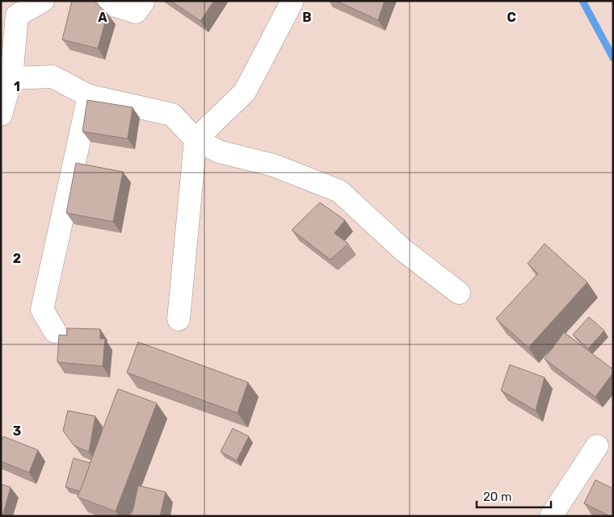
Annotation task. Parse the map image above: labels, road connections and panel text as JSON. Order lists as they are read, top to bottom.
{
  "scale_bar": "20 m",
  "grid": {
    "columns": ["A", "B", "C"],
    "rows": ["1", "2", "3"]
  }
}
